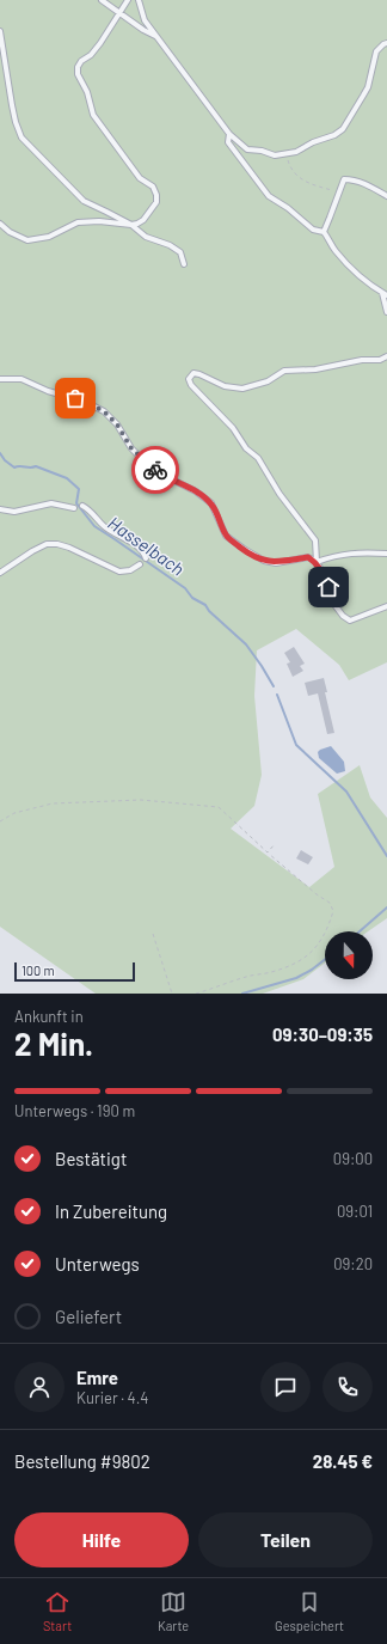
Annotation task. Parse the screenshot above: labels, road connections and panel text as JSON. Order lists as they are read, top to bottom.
{
  "water": ["Hasselbach"],
  "scale_bar": "100 m",
  "north": "bottom",
  "page": {
    "scale": "100 m",
    "heading": ["2 Min.", "Ankunft in", "09:30–09:35"],
    "panel": [
      "Emre",
      "Kurier · 4.4",
      "Bestellung #9802",
      "28.45 €"
    ],
    "bar": "Unterwegs · 190 m",
    "list": [
      ["Bestätigt", "09:00"],
      ["In Zubereitung", "09:01"],
      ["Unterwegs", "09:20"],
      "Geliefert"
    ],
    "buttons": ["Hilfe", "Teilen"],
    "tabs": ["Start", "Karte", "Gespeichert"]
  }
}
